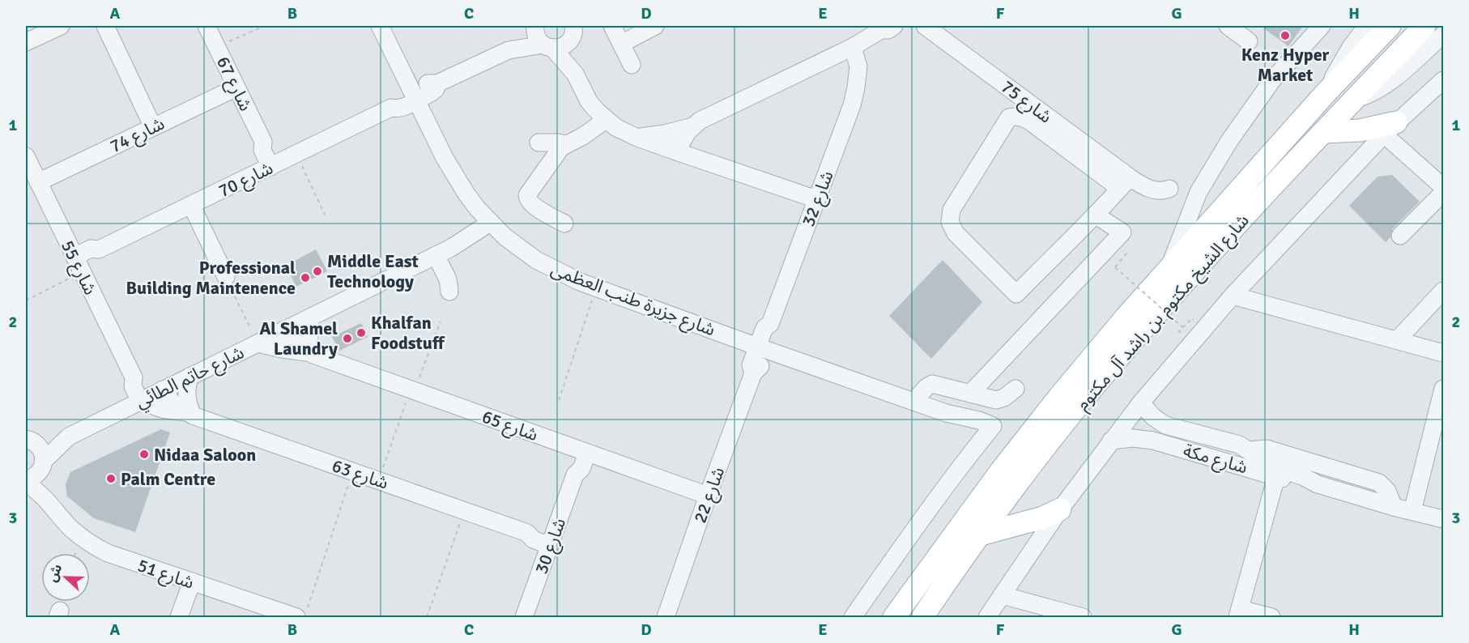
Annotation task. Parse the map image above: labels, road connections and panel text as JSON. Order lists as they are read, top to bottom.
{
  "streets": {
    "main road": ["شارع الشيخ مكتوم بن راشد آل مكتوم"],
    "street": [
      "شارع 67",
      "شارع 75",
      "شارع 74",
      "شارع 70",
      "شارع 32",
      "شارع 55",
      "شارع جزيرة طنب العظمى",
      "شارع حاتم الطائي",
      "شارع 65",
      "شارع مكة",
      "شارع 63",
      "شارع 22",
      "شارع 30",
      "شارع 51"
    ]
  },
  "crossings": [
    ["شارع 67", "شارع 74"],
    ["شارع 67", "شارع 70"],
    ["شارع 74", "شارع 55"],
    ["شارع 70", "شارع 55"],
    ["شارع 70", "شارع جزيرة طنب العظمى"],
    ["شارع 32", "شارع جزيرة طنب العظمى"],
    ["شارع 32", "شارع 22"],
    ["شارع 55", "شارع حاتم الطائي"],
    ["شارع 55", "شارع 63"],
    ["شارع جزيرة طنب العظمى", "شارع حاتم الطائي"],
    ["شارع جزيرة طنب العظمى", "شارع 22"],
    ["شارع حاتم الطائي", "شارع 65"],
    ["شارع حاتم الطائي", "شارع 63"],
    ["شارع حاتم الطائي", "شارع 51"],
    ["شارع 65", "شارع 22"],
    ["شارع 65", "شارع 30"],
    ["شارع 63", "شارع 30"]
  ],
  "places": [
    "Kenz Hyper Market",
    "Middle East Technology",
    "Professional Building Maintenence",
    "Khalfan Foodstuff",
    "Al Shamel Laundry",
    "Nidaa Saloon",
    "Palm Centre"
  ],
  "north": "left",
  "grid": {
    "columns": [
      "A",
      "B",
      "C",
      "D",
      "E",
      "F",
      "G",
      "H"
    ],
    "rows": ["1", "2", "3"]
  }
}
